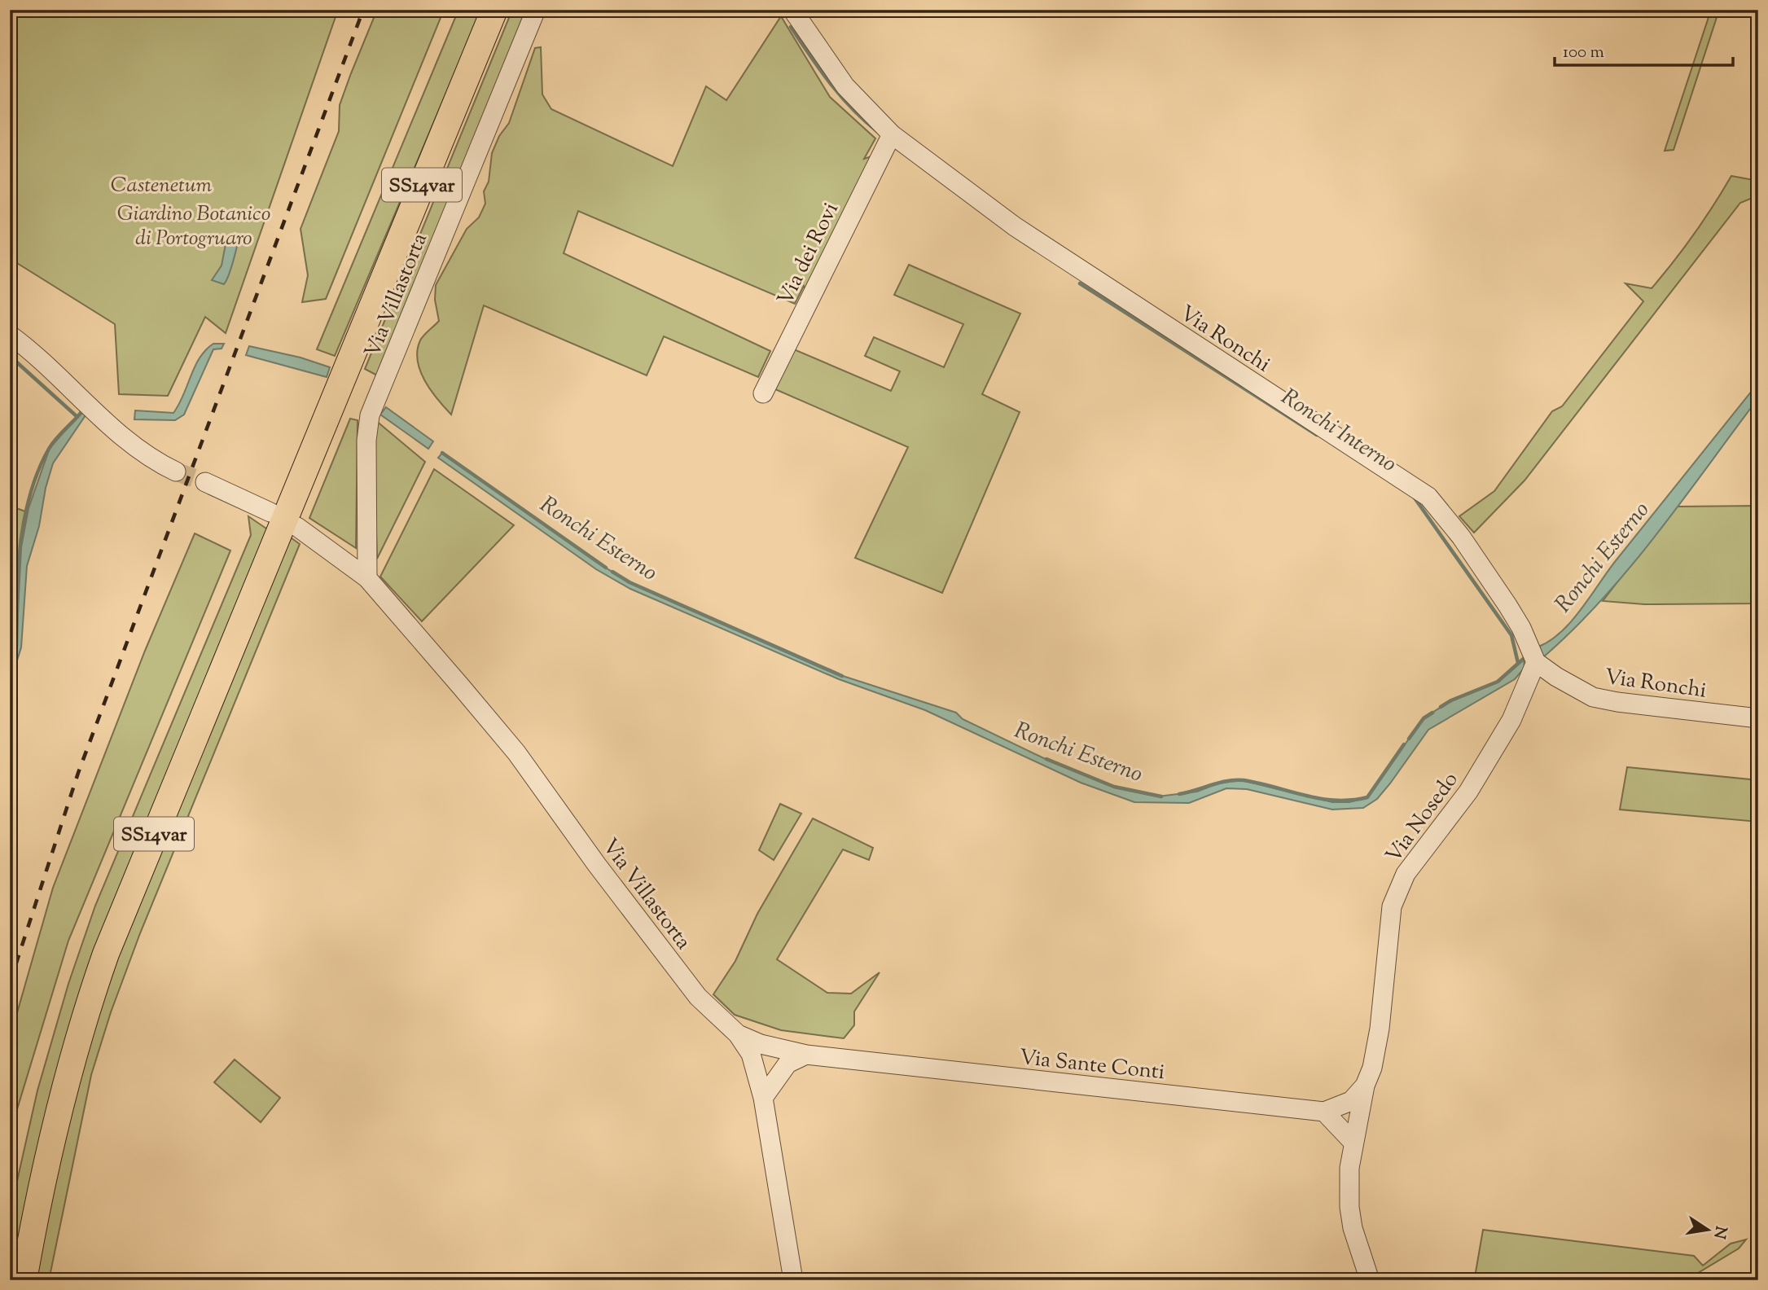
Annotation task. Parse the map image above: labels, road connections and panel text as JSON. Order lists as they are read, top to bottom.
{
  "streets": {
    "highway": ["SS14var"],
    "street": [
      "Via dei Rovi",
      "Via Villastorta",
      "Via Ronchi",
      "Via Nosedo",
      "Via Sante Conti"
    ]
  },
  "crossings": [
    ["Via dei Rovi", "Via Ronchi"],
    ["Via Villastorta", "Via Sante Conti"],
    ["Via Ronchi", "Via Nosedo"],
    ["Via Nosedo", "Via Sante Conti"]
  ],
  "water": ["Ronchi Interno", "Ronchi Esterno"],
  "parks": ["Castenetum", "Giardino Botanico di Portogruaro"],
  "scale_bar": "100 m",
  "north": "right"
}
